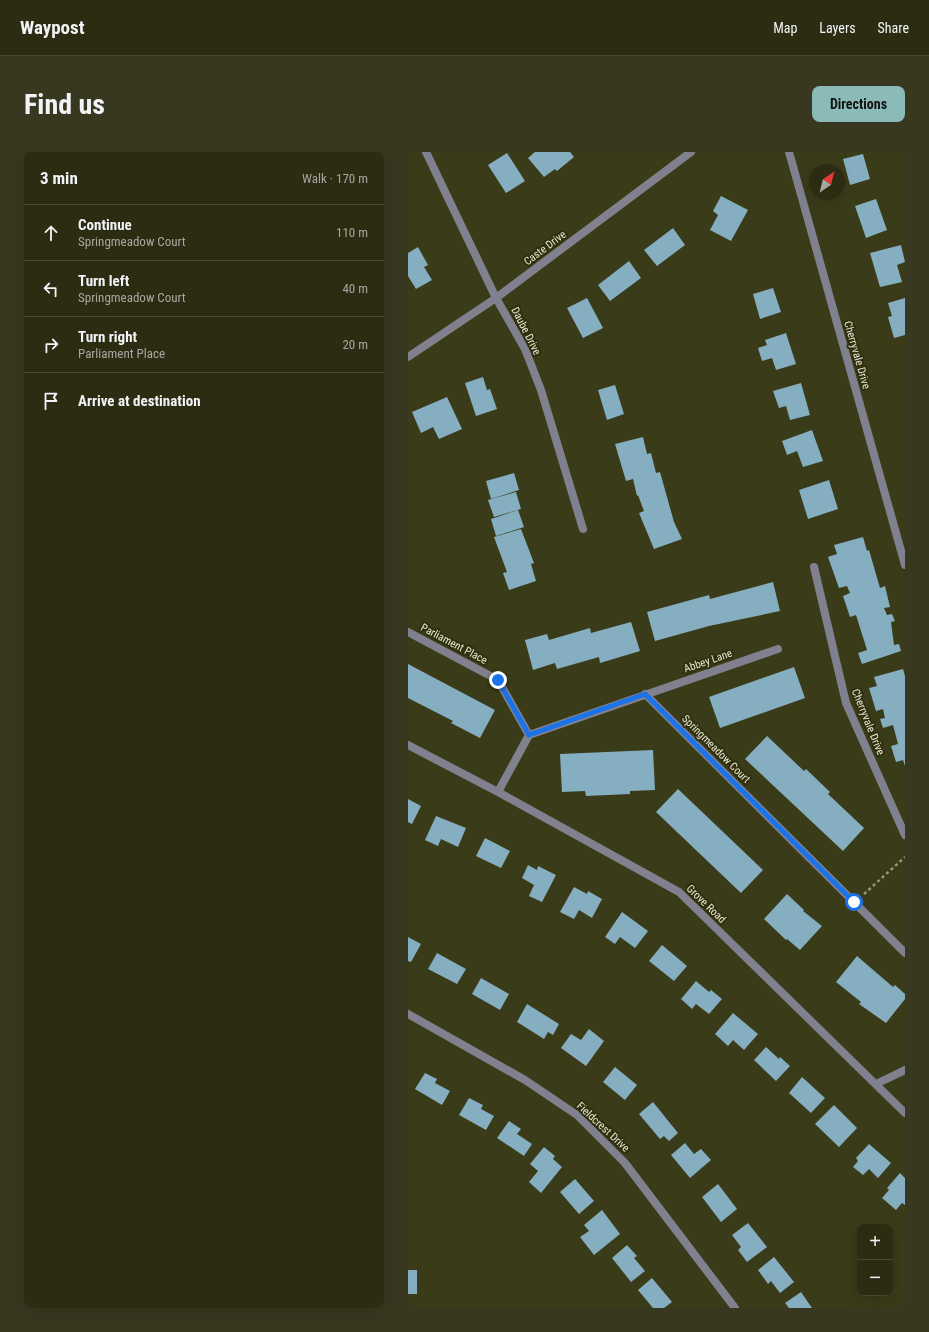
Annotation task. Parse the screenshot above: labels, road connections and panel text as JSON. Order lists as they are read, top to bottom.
{
  "streets": {
    "street": [
      "Caste Drive",
      "Daube Drive",
      "Cherryvale Drive",
      "Parliament Place",
      "Abbey Lane",
      "Springmeadow Court",
      "Grove Road",
      "Fieldcrest Drive"
    ]
  },
  "crossings": [
    ["Caste Drive", "Daube Drive"],
    ["Abbey Lane", "Springmeadow Court"]
  ],
  "north": "top right",
  "page": {
    "header": "Waypost",
    "nav": ["Map", "Layers", "Share"],
    "buttons": "Directions",
    "title": "Find us",
    "heading": ["3 min", "Walk · 170 m"],
    "list": [
      ["Continue", "Springmeadow Court", "110 m"],
      ["Turn left", "Springmeadow Court", "40 m"],
      ["Turn right", "Parliament Place", "20 m"],
      "Arrive at destination"
    ],
    "map_buttons": ["+", "−"]
  }
}
